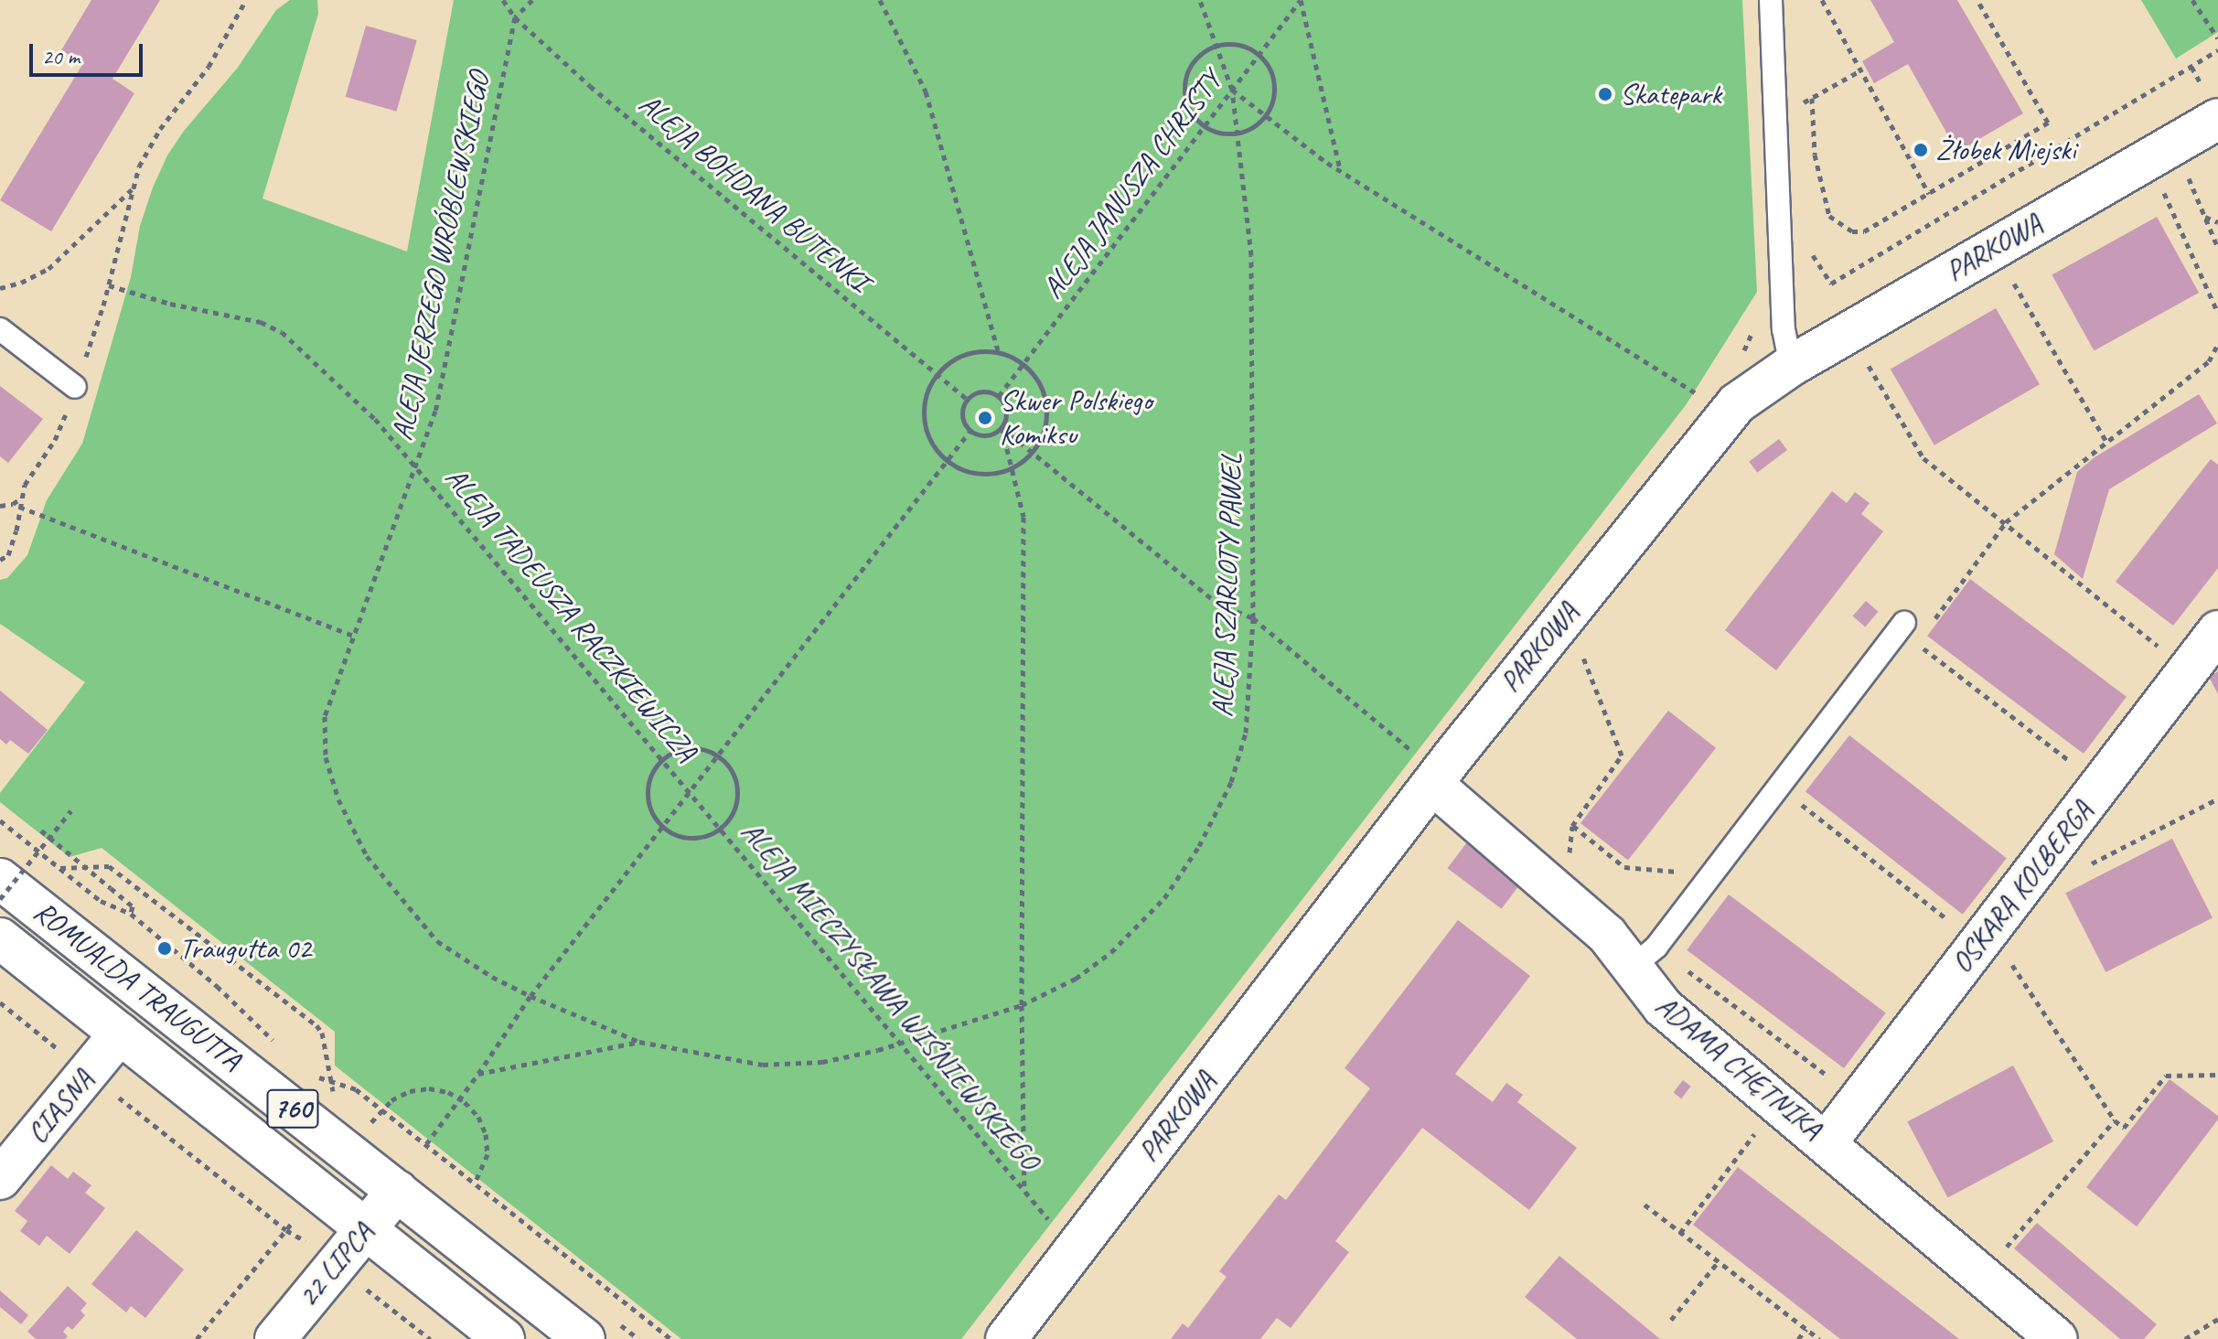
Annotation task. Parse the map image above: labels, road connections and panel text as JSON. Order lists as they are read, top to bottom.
{
  "streets": {
    "street": [
      "PARKOWA",
      "OSKARA KOLBERGA",
      "ROMUALDA TRAUGUTTA",
      "ADAMA CHĘTNIKA",
      "CIASNA",
      "760",
      "22 LIPCA"
    ],
    "path": [
      "ALEJA JANUSZA CHRISTY",
      "ALEJA BOHDANA BUTENKI",
      "ALEJA JERZEGO WRÓBLEWSKIEGO",
      "ALEJA SZARLOTY PAWEL",
      "ALEJA TADEUSZA RACZKIEWICZA",
      "ALEJA MIECZYSŁAWA WIŚNIEWSKIEGO"
    ]
  },
  "crossings": [
    ["ALEJA JANUSZA CHRISTY", "ALEJA BOHDANA BUTENKI"],
    ["ALEJA JANUSZA CHRISTY", "ALEJA SZARLOTY PAWEL"],
    ["ALEJA BOHDANA BUTENKI", "ALEJA JERZEGO WRÓBLEWSKIEGO"],
    ["PARKOWA", "ADAMA CHĘTNIKA"],
    ["ALEJA JERZEGO WRÓBLEWSKIEGO", "ALEJA SZARLOTY PAWEL"],
    ["ALEJA JERZEGO WRÓBLEWSKIEGO", "ALEJA TADEUSZA RACZKIEWICZA"],
    ["ALEJA SZARLOTY PAWEL", "ALEJA MIECZYSŁAWA WIŚNIEWSKIEGO"],
    ["ALEJA TADEUSZA RACZKIEWICZA", "ALEJA MIECZYSŁAWA WIŚNIEWSKIEGO"],
    ["OSKARA KOLBERGA", "ADAMA CHĘTNIKA"],
    ["ROMUALDA TRAUGUTTA", "CIASNA"],
    ["ROMUALDA TRAUGUTTA", "22 LIPCA"]
  ],
  "places": [
    "Skatepark",
    "Żłobek Miejski",
    "Skwer Polskiego Komiksu",
    "Traugutta 02"
  ],
  "scale_bar": "20 m"
}
